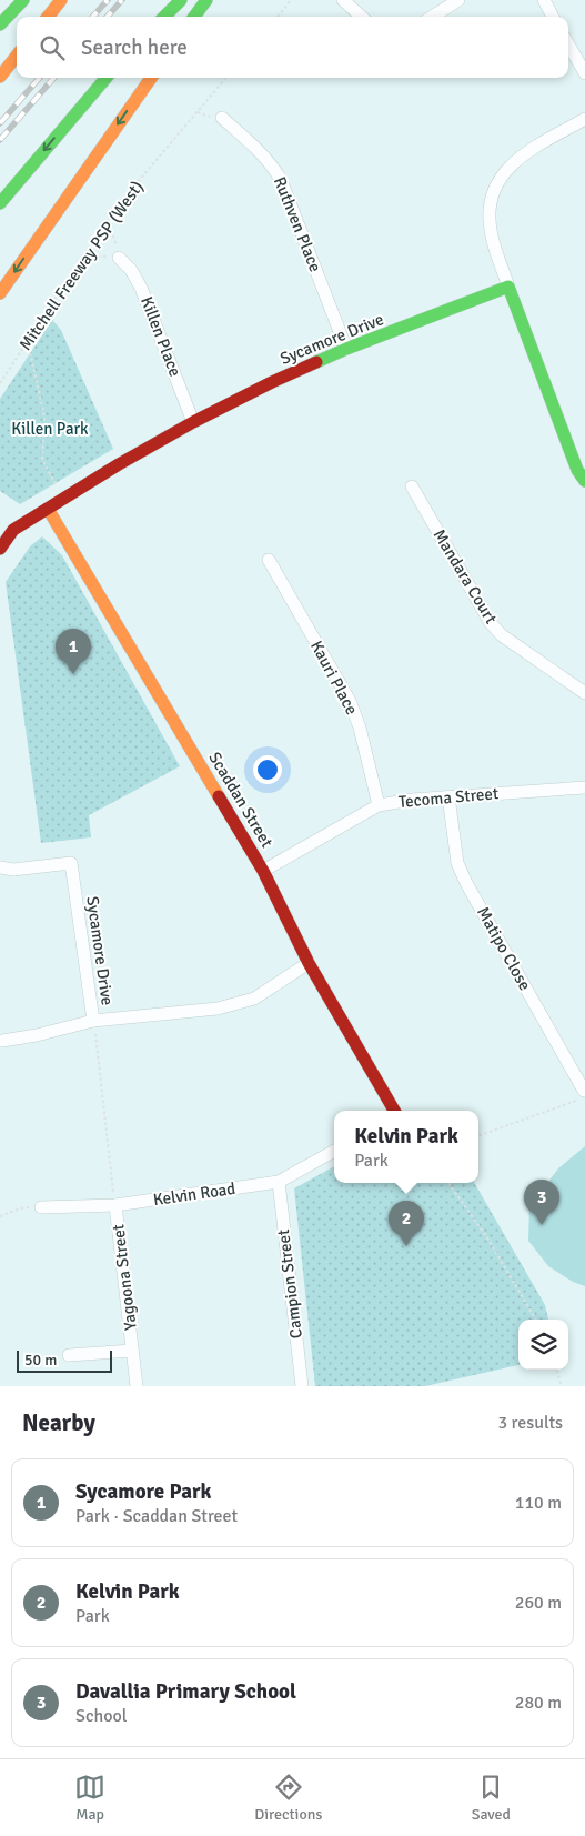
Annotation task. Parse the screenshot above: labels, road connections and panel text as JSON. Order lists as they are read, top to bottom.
{
  "streets": {
    "main road": ["Sycamore Drive", "Scaddan Street"],
    "street": [
      "Ruthven Place",
      "Killen Place",
      "Mandara Court",
      "Kauri Place",
      "Tecoma Street",
      "Matipo Close",
      "Kelvin Road",
      "Yagoona Street",
      "Campion Street"
    ],
    "path": ["Mitchell Freeway PSP (West)"]
  },
  "crossings": [
    ["Ruthven Place", "Sycamore Drive"],
    ["Killen Place", "Sycamore Drive"],
    ["Sycamore Drive", "Scaddan Street"],
    ["Kauri Place", "Tecoma Street"],
    ["Tecoma Street", "Scaddan Street"],
    ["Tecoma Street", "Matipo Close"],
    ["Kelvin Road", "Yagoona Street"],
    ["Kelvin Road", "Campion Street"]
  ],
  "parks": ["Killen Park"],
  "scale_bar": "50 m",
  "page": {
    "search": "Search here",
    "pins": ["1", "3", "2"],
    "popup": ["Kelvin Park", "Park"],
    "scale": "50 m",
    "heading": ["Nearby", "3 results"],
    "list": [
      {
        "mark": "1",
        "name": "Sycamore Park",
        "note": "Park · Scaddan Street",
        "value": "110 m"
      },
      {
        "mark": "2",
        "name": "Kelvin Park",
        "note": "Park",
        "value": "260 m"
      },
      {
        "mark": "3",
        "name": "Davallia Primary School",
        "note": "School",
        "value": "280 m"
      }
    ],
    "nav": ["Map", "Directions", "Saved"]
  }
}
